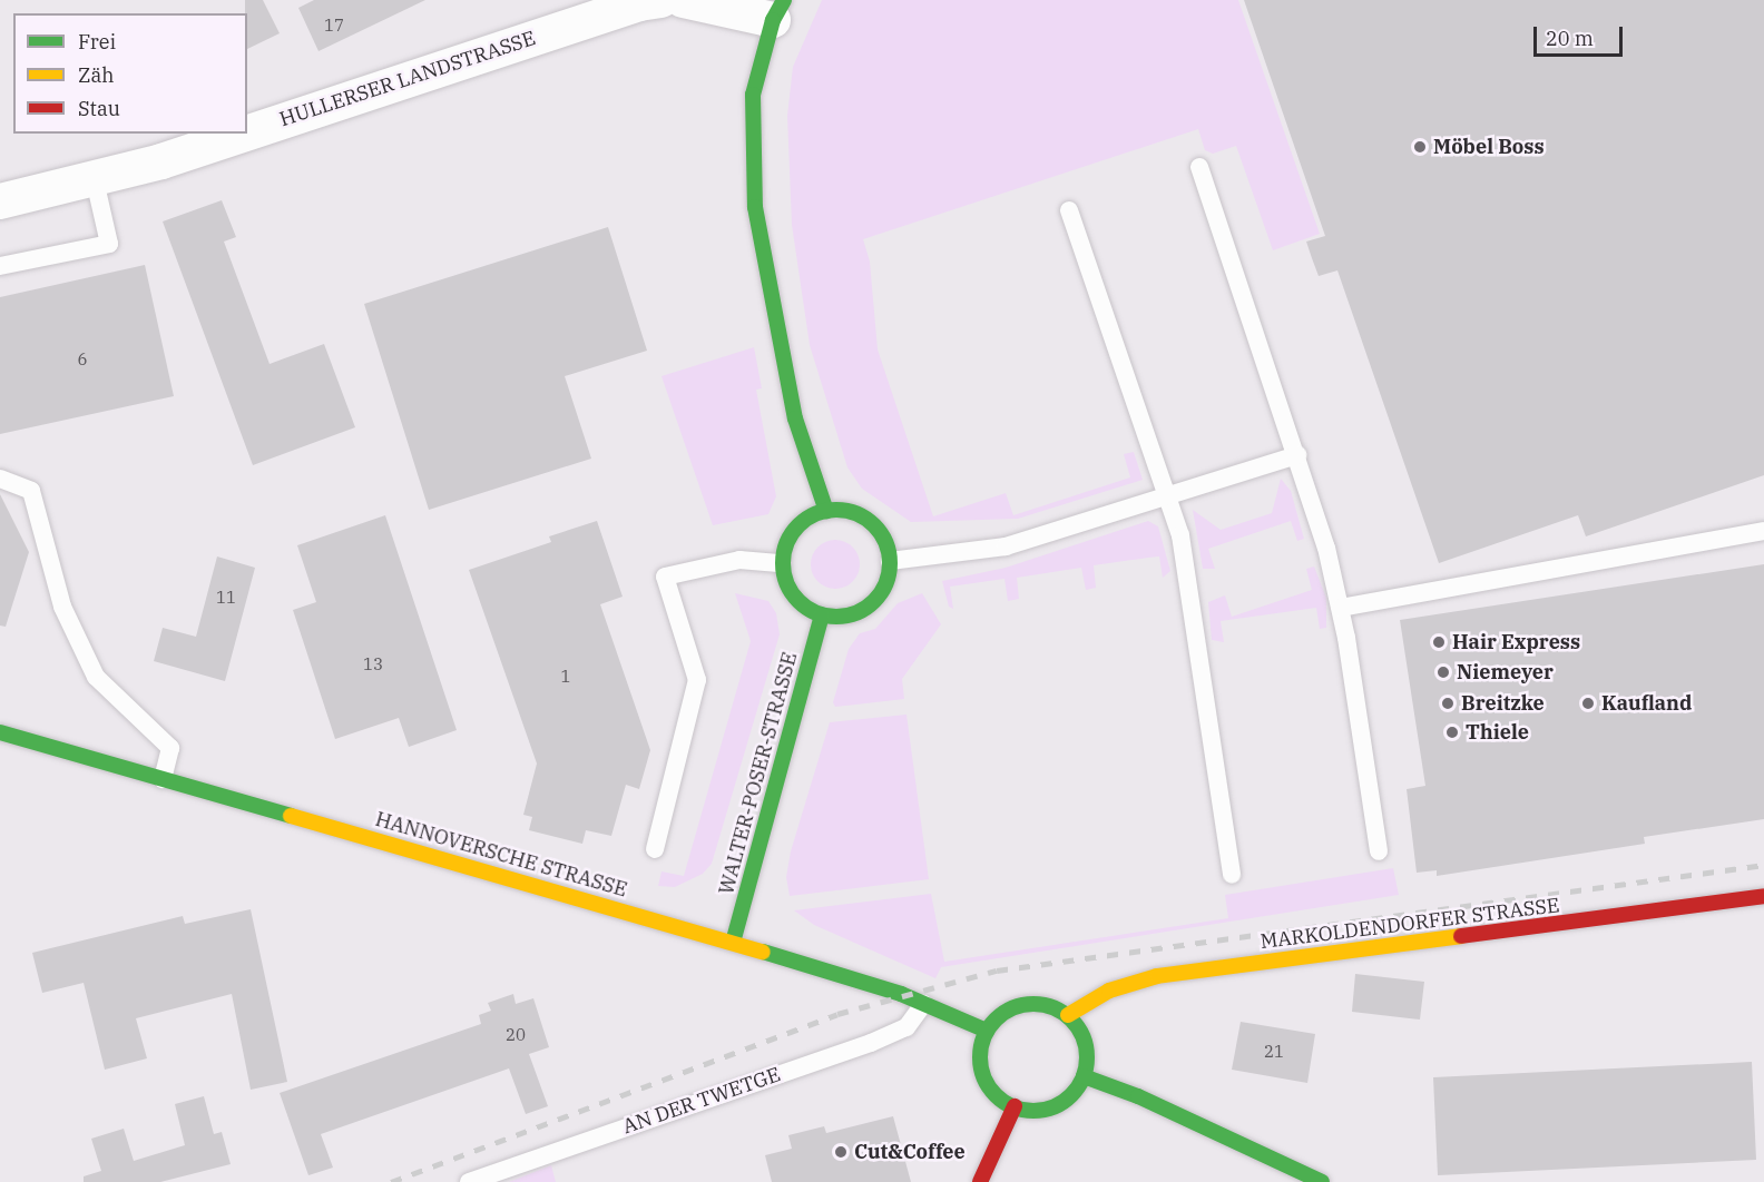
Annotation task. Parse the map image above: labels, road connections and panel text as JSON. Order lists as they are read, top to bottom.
{
  "streets": {
    "main road": ["WALTER-POSER-STRASSE", "HANNOVERSCHE STRASSE", "MARKOLDENDORFER STRASSE"],
    "street": ["HULLERSER LANDSTRASSE"],
    "lane": ["AN DER TWETGE"]
  },
  "crossings": [
    ["WALTER-POSER-STRASSE", "HANNOVERSCHE STRASSE"],
    ["HANNOVERSCHE STRASSE", "MARKOLDENDORFER STRASSE"],
    ["HANNOVERSCHE STRASSE", "AN DER TWETGE"]
  ],
  "places": [
    "Möbel Boss",
    "Hair Express",
    "Niemeyer",
    "Breitzke",
    "Kaufland",
    "Thiele",
    "Cut&Coffee"
  ],
  "house_numbers": [
    "17",
    "6",
    "11",
    "13",
    "1",
    "20",
    "21"
  ],
  "legend": ["Frei", "Zäh", "Stau"],
  "scale_bar": "20 m"
}
